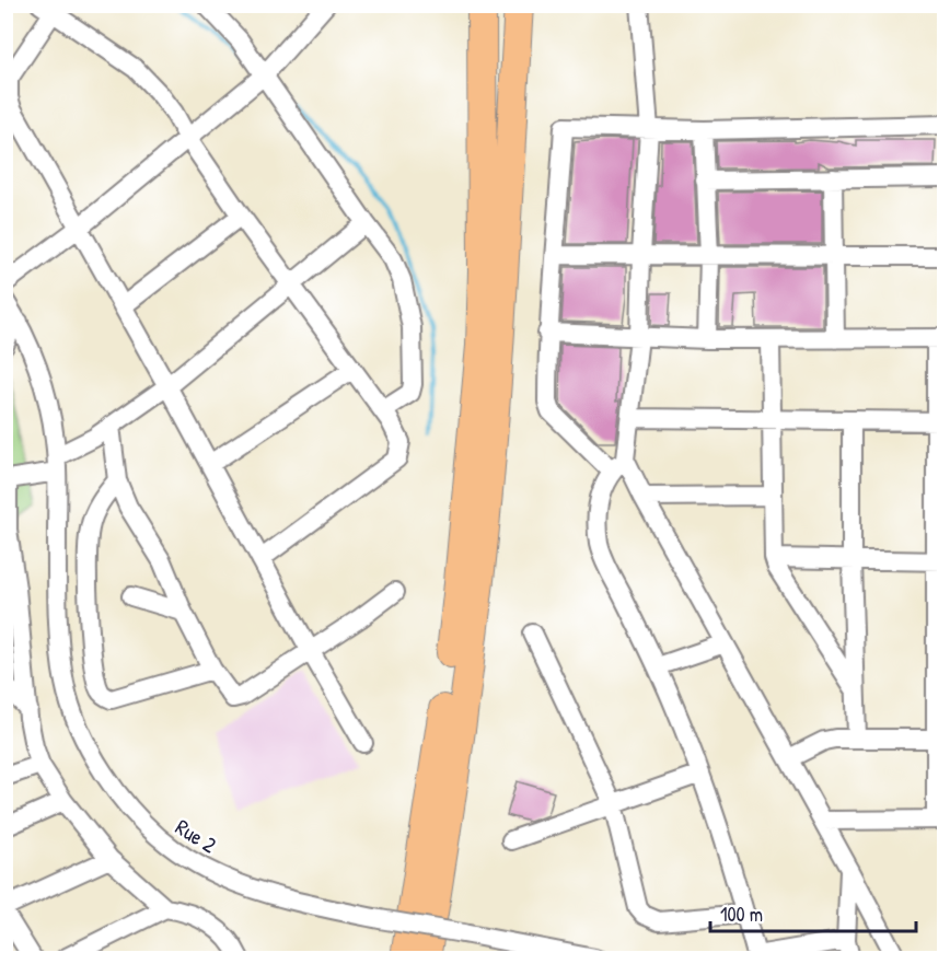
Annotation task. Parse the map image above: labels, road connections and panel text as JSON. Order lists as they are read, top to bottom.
{
  "streets": {
    "street": ["Rue 2"]
  },
  "scale_bar": "100 m"
}
